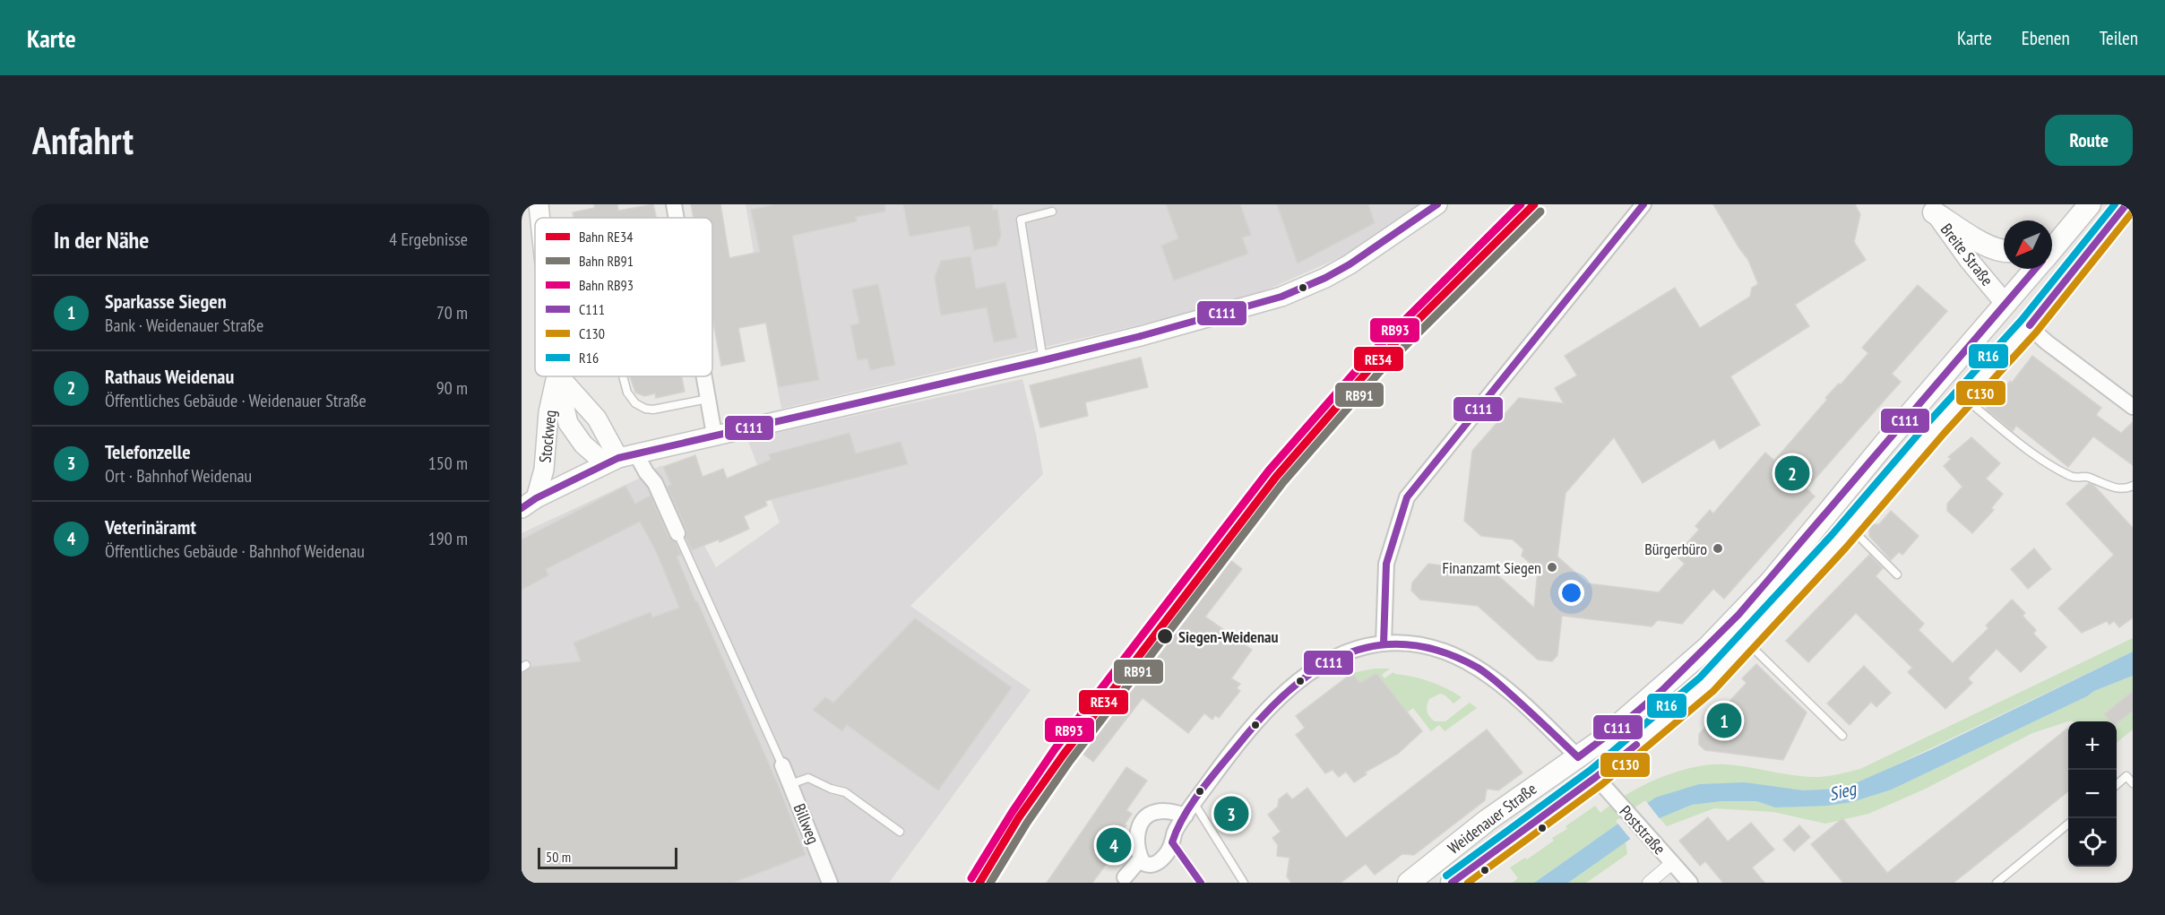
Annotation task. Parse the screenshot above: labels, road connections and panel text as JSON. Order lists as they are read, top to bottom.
{
  "streets": {
    "main road": ["Weidenauer Straße"],
    "street": [
      "Breite Straße",
      "Stockweg",
      "Billweg",
      "Poststraße"
    ]
  },
  "crossings": [
    ["Breite Straße", "Weidenauer Straße"],
    ["Weidenauer Straße", "Poststraße"]
  ],
  "water": ["Sieg"],
  "places": ["Bürgerbüro", "Finanzamt Siegen", "Siegen-Weidenau"],
  "lines": [
    "rail line RE34",
    "rail line RB93",
    "transit line C111",
    "transit line R16",
    "rail line RB91",
    "transit line C130"
  ],
  "legend": [
    "Bahn RE34",
    "Bahn RB91",
    "Bahn RB93",
    "C111",
    "C130",
    "R16"
  ],
  "scale_bar": "50 m",
  "north": "bottom left",
  "page": {
    "header": "Karte",
    "nav": ["Karte", "Ebenen", "Teilen"],
    "buttons": "Route",
    "title": "Anfahrt",
    "heading": ["In der Nähe", "4 Ergebnisse"],
    "list": [
      {
        "mark": "1",
        "name": "Sparkasse Siegen",
        "note": "Bank · Weidenauer Straße",
        "value": "70 m"
      },
      {
        "mark": "2",
        "name": "Rathaus Weidenau",
        "note": "Öffentliches Gebäude · Weidenauer Straße",
        "value": "90 m"
      },
      {
        "mark": "3",
        "name": "Telefonzelle",
        "note": "Ort · Bahnhof Weidenau",
        "value": "150 m"
      },
      {
        "mark": "4",
        "name": "Veterinäramt",
        "note": "Öffentliches Gebäude · Bahnhof Weidenau",
        "value": "190 m"
      }
    ],
    "pins": [
      "2",
      "1",
      "3",
      "4"
    ],
    "map_buttons": ["+", "−"],
    "scale": "50 m"
  }
}
